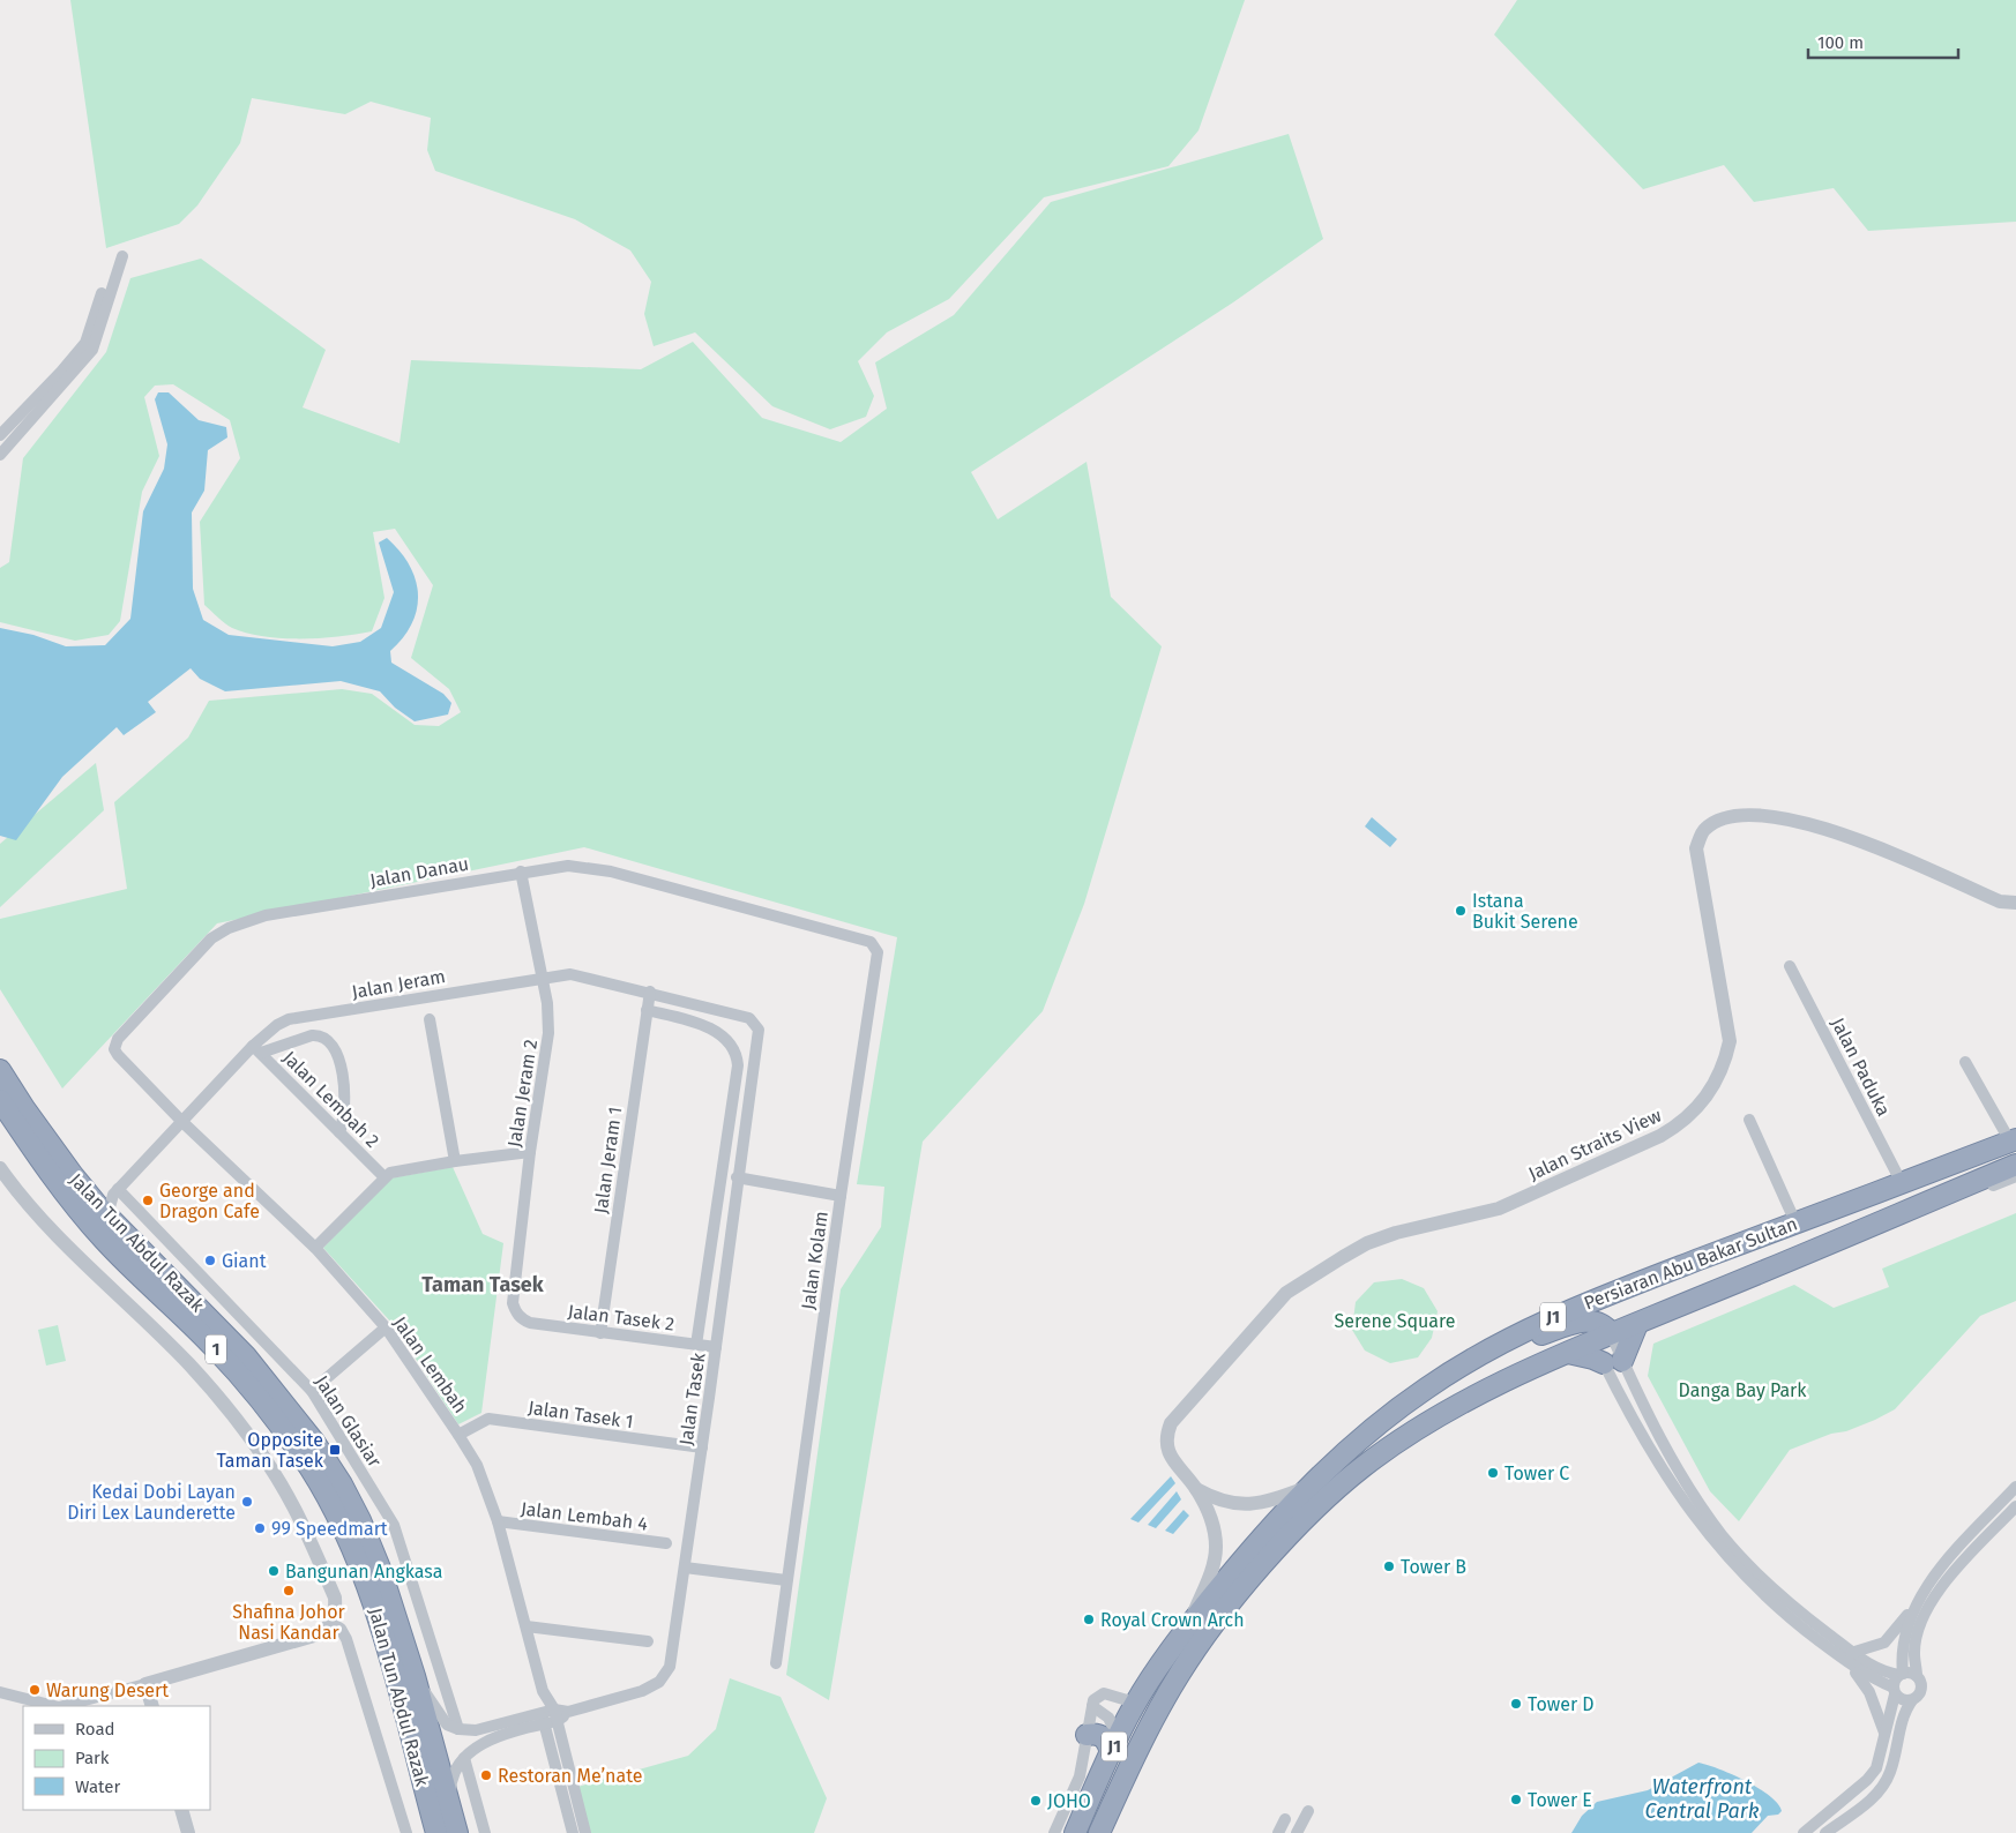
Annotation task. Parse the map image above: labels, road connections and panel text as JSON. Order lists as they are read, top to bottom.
{
  "streets": {
    "highway": [
      "Jalan Tun Abdul Razak",
      "Persiaran Abu Bakar Sultan",
      "J1",
      "1"
    ],
    "street": [
      "Jalan Danau",
      "Jalan Jeram",
      "Jalan Paduka",
      "Jalan Jeram 2",
      "Jalan Lembah 2",
      "Jalan Straits View",
      "Jalan Jeram 1",
      "Jalan Kolam",
      "Jalan Tasek 2",
      "Jalan Lembah",
      "Jalan Tasek",
      "Jalan Tasek 1",
      "Jalan Glasiar",
      "Jalan Lembah 4"
    ]
  },
  "crossings": [
    ["Jalan Danau", "Jalan Jeram"],
    ["Jalan Danau", "Jalan Jeram 2"],
    ["Jalan Danau", "Jalan Kolam"],
    ["Jalan Danau", "Jalan Lembah"],
    ["Jalan Jeram", "Jalan Jeram 2"],
    ["Jalan Jeram", "Jalan Lembah 2"],
    ["Jalan Jeram", "Jalan Jeram 1"],
    ["Jalan Jeram", "Jalan Lembah"],
    ["Jalan Jeram", "Jalan Tasek"],
    ["Jalan Jeram", "Jalan Glasiar"],
    ["Jalan Paduka", "Persiaran Abu Bakar Sultan"],
    ["Jalan Jeram 2", "Jalan Tasek 2"],
    ["Jalan Straits View", "Persiaran Abu Bakar Sultan"],
    ["Jalan Jeram 1", "Jalan Tasek 2"],
    ["Jalan Jeram 1", "Jalan Tasek"],
    ["Jalan Tun Abdul Razak", "Jalan Tasek"],
    ["Jalan Tasek 2", "Jalan Tasek"],
    ["Jalan Lembah", "Jalan Tasek"],
    ["Jalan Lembah", "Jalan Tasek 1"],
    ["Jalan Lembah", "Jalan Lembah 4"],
    ["Jalan Tasek", "Jalan Tasek 1"],
    ["Jalan Tasek", "Jalan Glasiar"]
  ],
  "districts": ["Taman Tasek"],
  "water": ["Waterfront Central Park"],
  "parks": ["Serene Square", "Danga Bay Park"],
  "places": {
    "other": [
      "Istana Bukit Serene",
      "George and Dragon Cafe",
      "Giant",
      "Tower C",
      "Kedai Dobi Layan Diri Lex Launderette",
      "99 Speedmart",
      "Tower B",
      "Bangunan Angkasa",
      "Shafina Johor Nasi Kandar",
      "Royal Crown Arch",
      "Warung Desert",
      "Tower D",
      "Restoran Me’nate",
      "Tower E",
      "JOHO"
    ],
    "transit": ["Opposite Taman Tasek"]
  },
  "legend": ["Road", "Park", "Water"],
  "scale_bar": "100 m"
}
